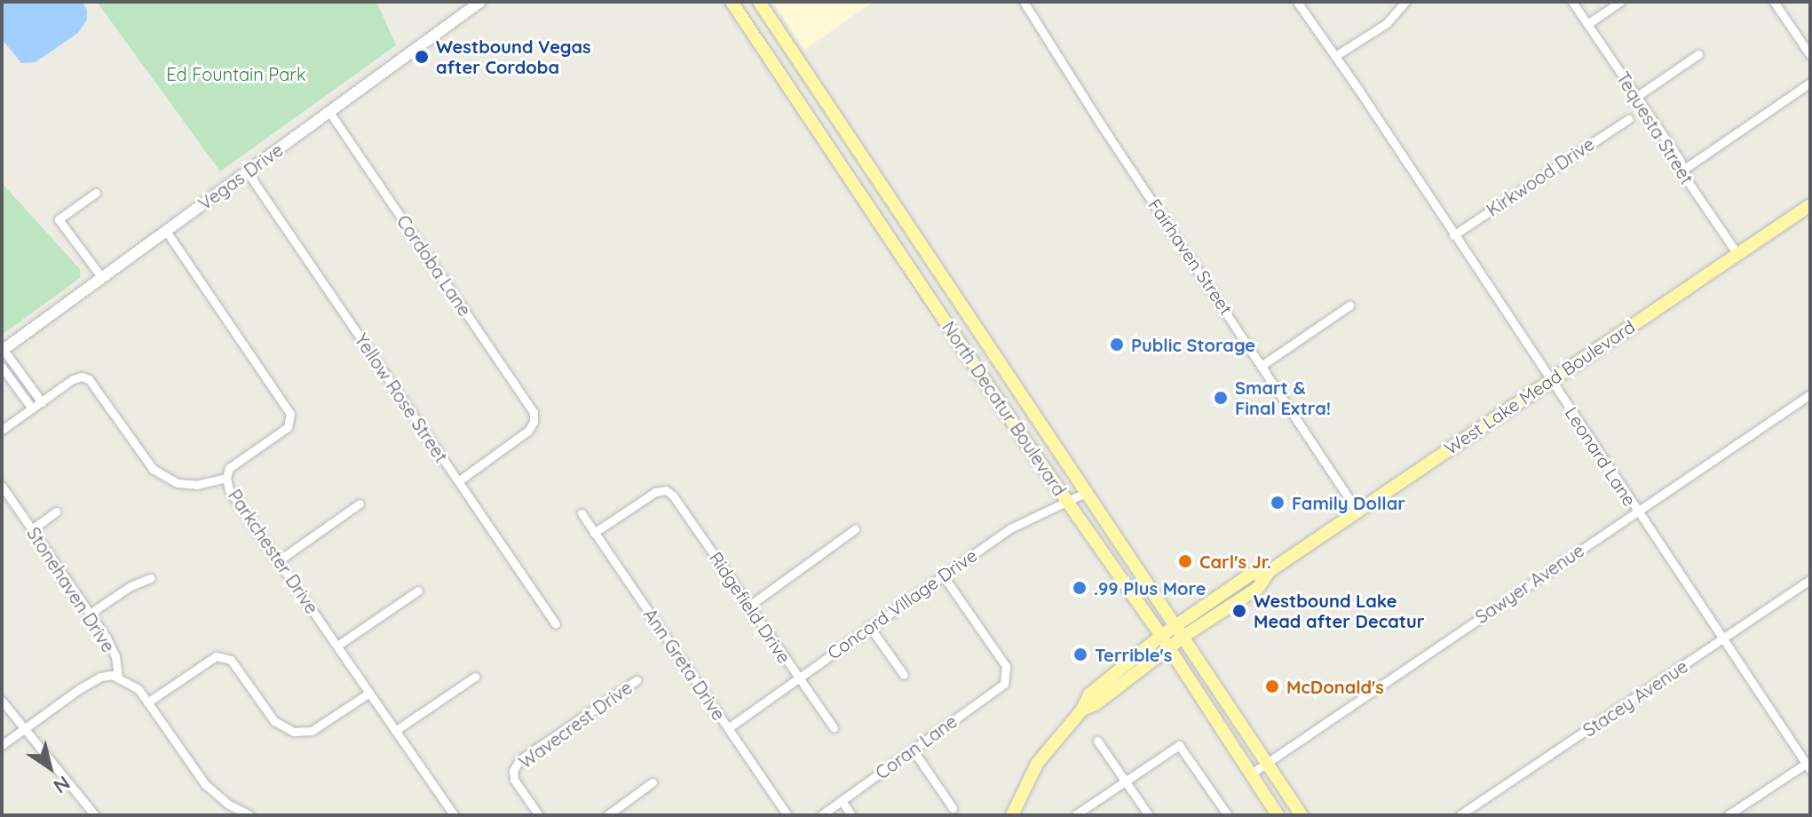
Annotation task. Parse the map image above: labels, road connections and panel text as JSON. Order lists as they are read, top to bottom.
{
  "streets": {
    "main road": ["Vegas Drive", "West Lake Mead Boulevard", "North Decatur Boulevard"],
    "street": [
      "Tequesta Street",
      "Kirkwood Drive",
      "Fairhaven Street",
      "Cordoba Lane",
      "Yellow Rose Street",
      "Leonard Lane",
      "Parkchester Drive",
      "Sawyer Avenue",
      "Stonehaven Drive",
      "Concord Village Drive",
      "Ridgefield Drive",
      "Ann Greta Drive",
      "Stacey Avenue",
      "Wavecrest Drive",
      "Coran Lane"
    ]
  },
  "crossings": [
    ["Tequesta Street", "West Lake Mead Boulevard"],
    ["Vegas Drive", "Cordoba Lane"],
    ["Vegas Drive", "Yellow Rose Street"],
    ["Vegas Drive", "Parkchester Drive"],
    ["Kirkwood Drive", "Leonard Lane"],
    ["Fairhaven Street", "West Lake Mead Boulevard"],
    ["Cordoba Lane", "Yellow Rose Street"],
    ["West Lake Mead Boulevard", "North Decatur Boulevard"],
    ["West Lake Mead Boulevard", "Leonard Lane"],
    ["North Decatur Boulevard", "Sawyer Avenue"],
    ["North Decatur Boulevard", "Concord Village Drive"],
    ["Leonard Lane", "Sawyer Avenue"],
    ["Leonard Lane", "Stacey Avenue"],
    ["Concord Village Drive", "Ridgefield Drive"],
    ["Concord Village Drive", "Ann Greta Drive"],
    ["Concord Village Drive", "Coran Lane"],
    ["Ridgefield Drive", "Ann Greta Drive"]
  ],
  "parks": ["Ed Fountain Park"],
  "places": [
    "Westbound Vegas after Cordoba",
    "Public Storage",
    "Smart & Final Extra!",
    "Family Dollar",
    "Carl's Jr.",
    ".99 Plus More",
    "Westbound Lake Mead after Decatur",
    "Terrible's",
    "McDonald's"
  ],
  "north": "bottom right"
}
